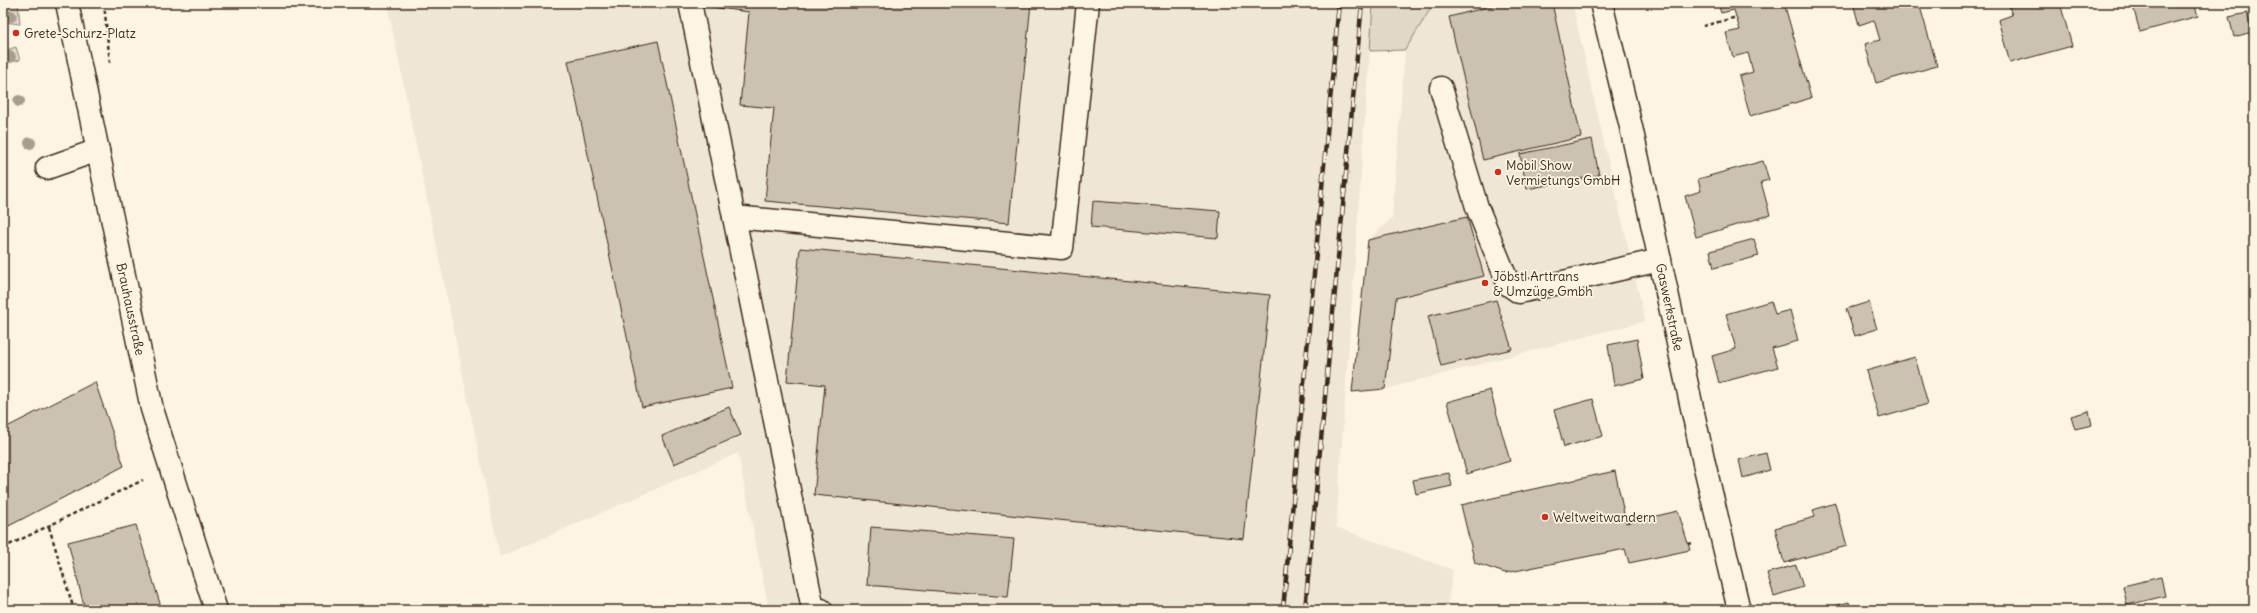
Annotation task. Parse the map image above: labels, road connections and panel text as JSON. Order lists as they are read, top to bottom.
{
  "streets": {
    "street": ["Gaswerkstraße", "Brauhausstraße"]
  },
  "places": [
    "Grete-Schurz-Platz",
    "Mobil Show Vermietungs GmbH",
    "Jöbstl Arttrans & Umzüge Gmbh",
    "Weltweitwandern"
  ]
}
